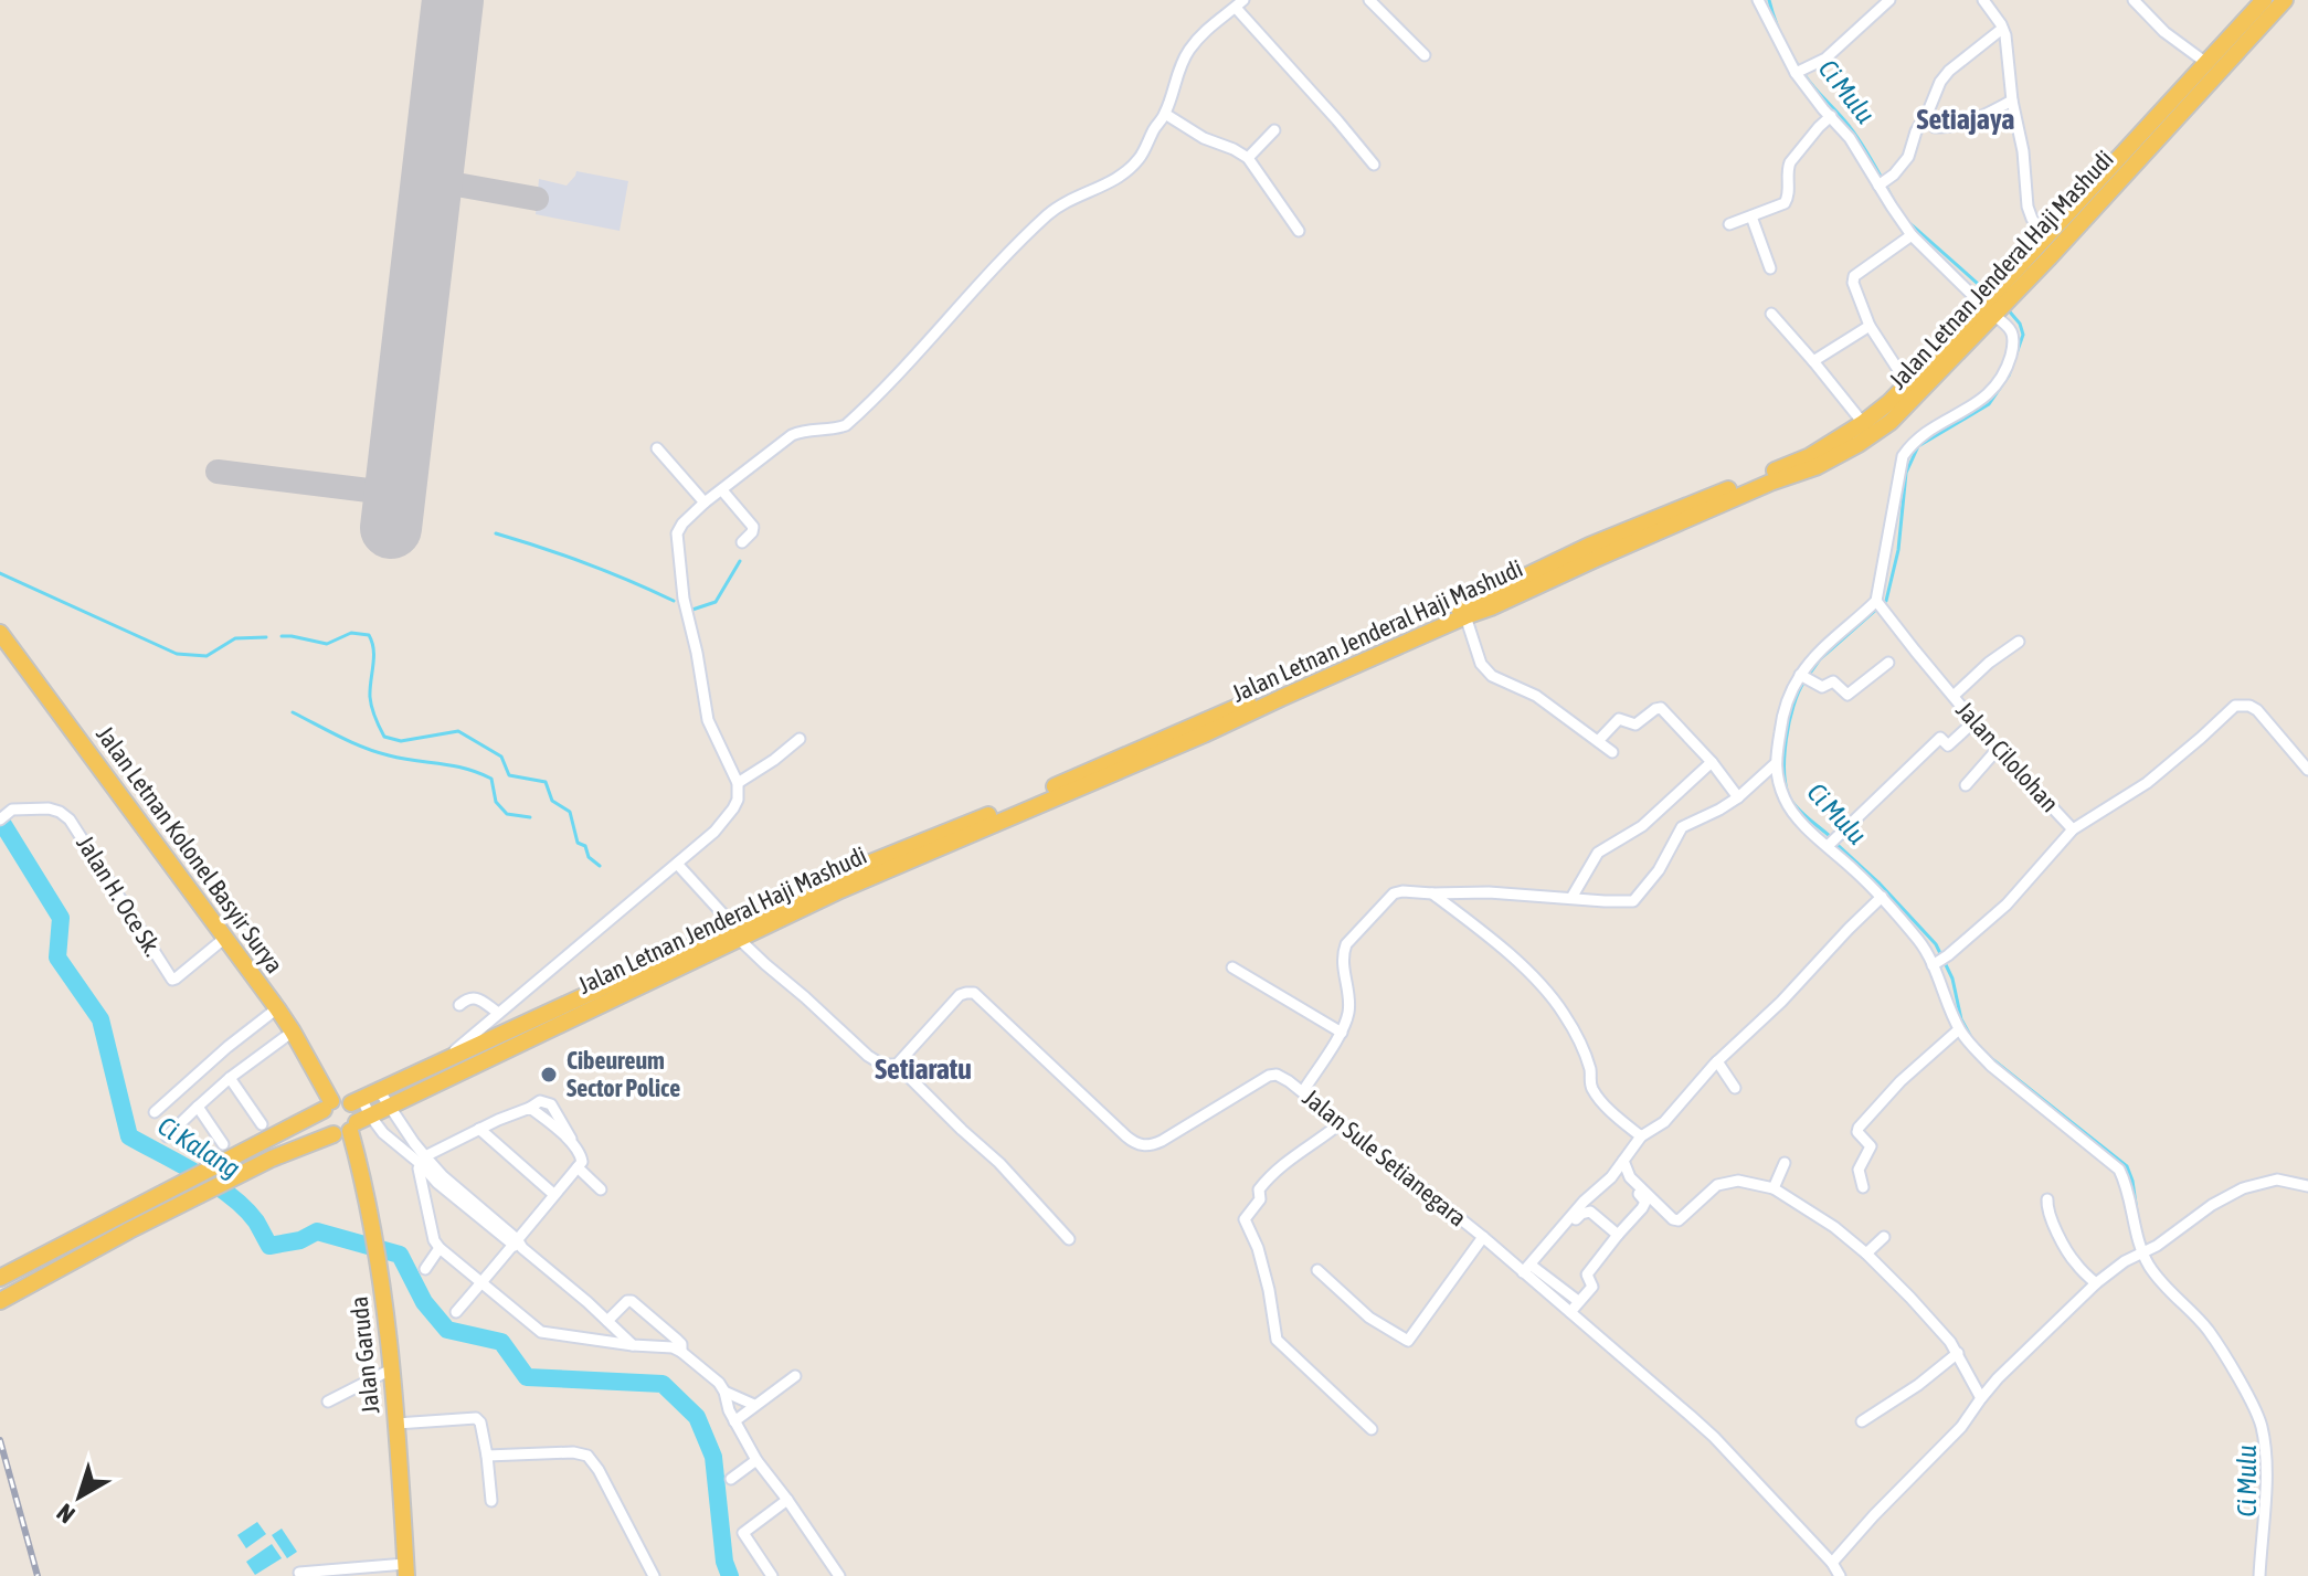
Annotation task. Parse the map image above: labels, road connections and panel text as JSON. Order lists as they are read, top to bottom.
{
  "streets": {
    "main road": ["Jalan Letnan Jenderal Haji Mashudi", "Jalan Letnan Kolonel Basyir Surya", "Jalan Garuda"],
    "street": ["Jalan Cilolohan", "Jalan H. Oce Sk.", "Jalan Sule Setianegara"]
  },
  "crossings": [
    ["Jalan Letnan Jenderal Haji Mashudi", "Jalan Letnan Kolonel Basyir Surya"],
    ["Jalan Letnan Jenderal Haji Mashudi", "Jalan Garuda"],
    ["Jalan Letnan Kolonel Basyir Surya", "Jalan H. Oce Sk."],
    ["Jalan Letnan Kolonel Basyir Surya", "Jalan Garuda"]
  ],
  "districts": ["Setiajaya", "Setiaratu"],
  "water": ["Ci Mulu", "Ci Kalang"],
  "places": ["Cibeureum Sector Police"],
  "north": "bottom left"
}
